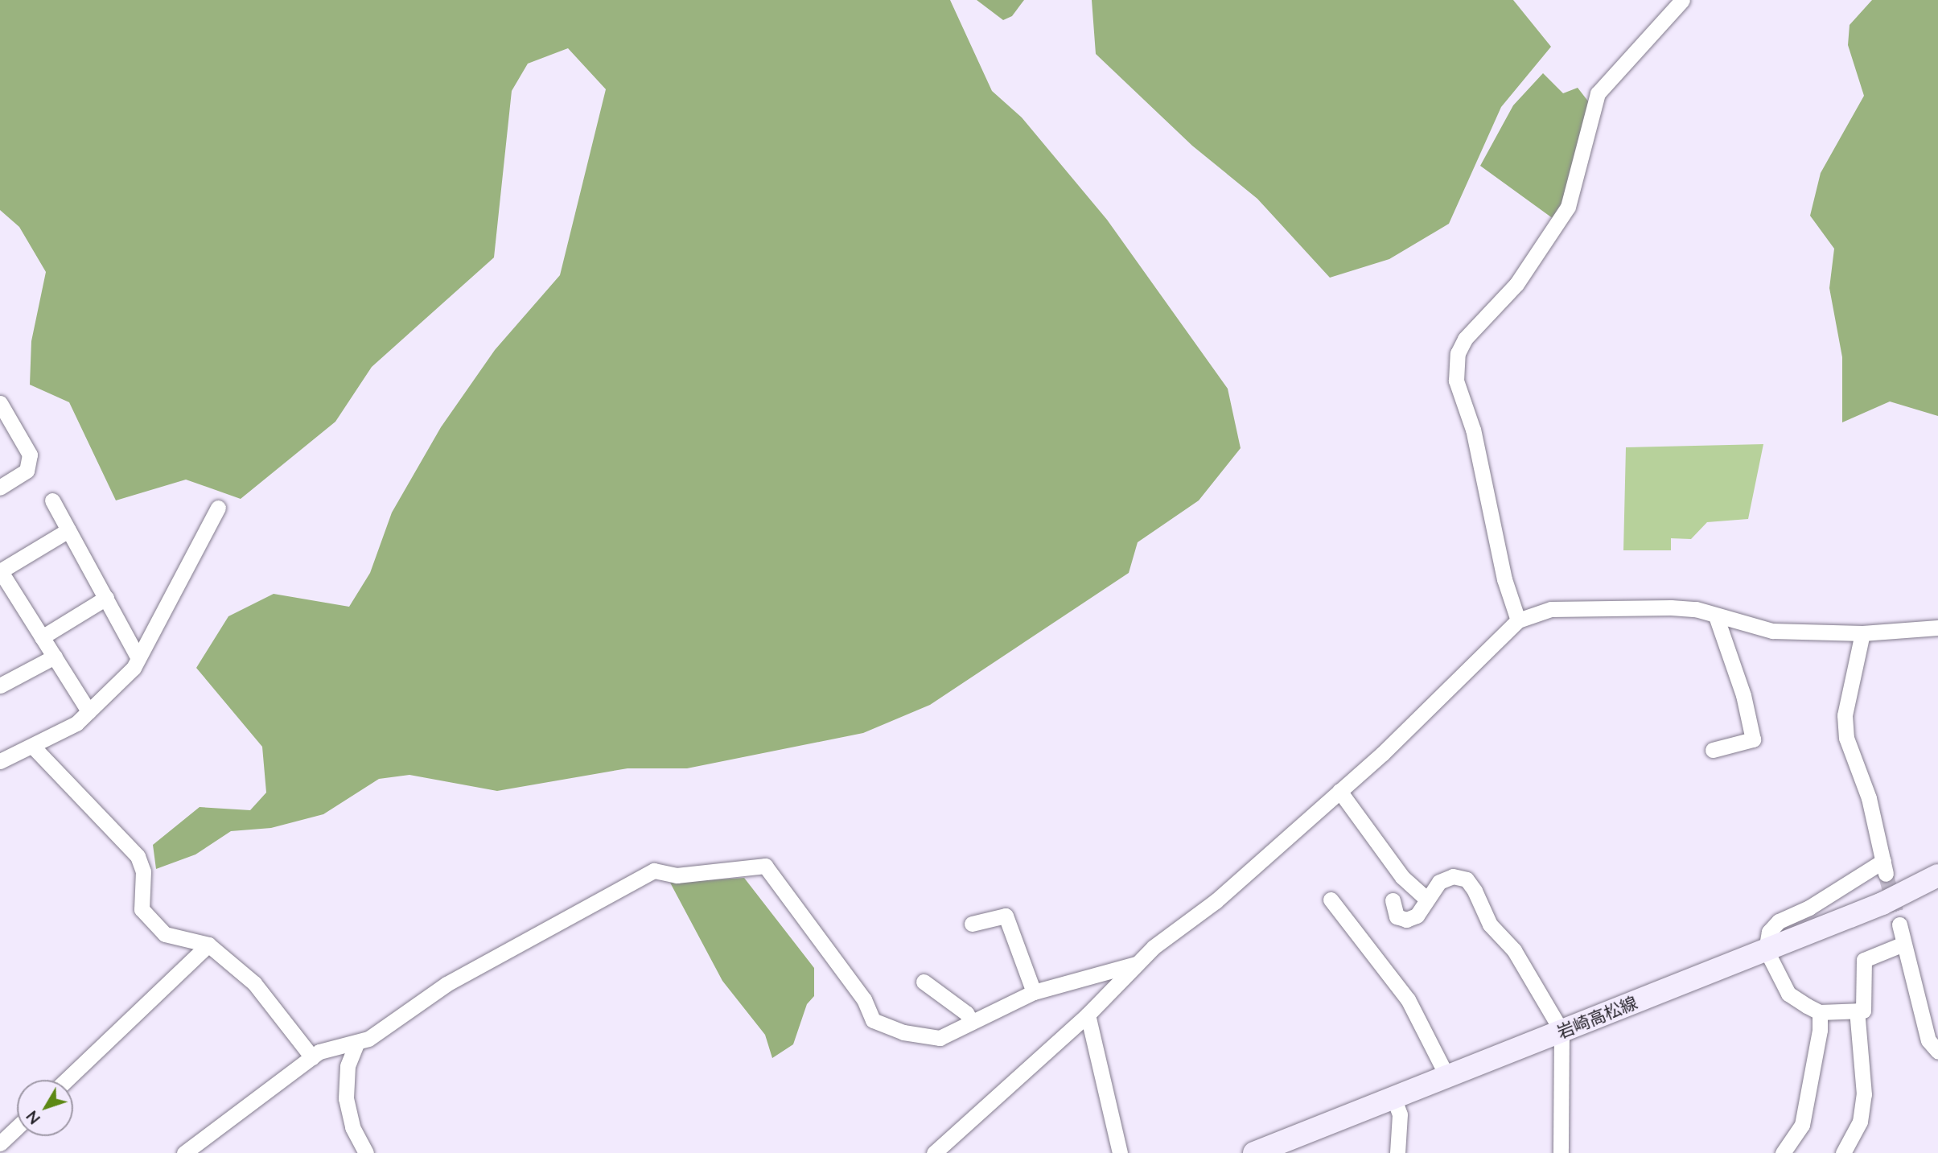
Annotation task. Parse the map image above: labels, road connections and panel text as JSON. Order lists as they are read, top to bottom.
{
  "streets": {
    "main road": ["岩崎高松線"]
  },
  "north": "bottom left"
}
